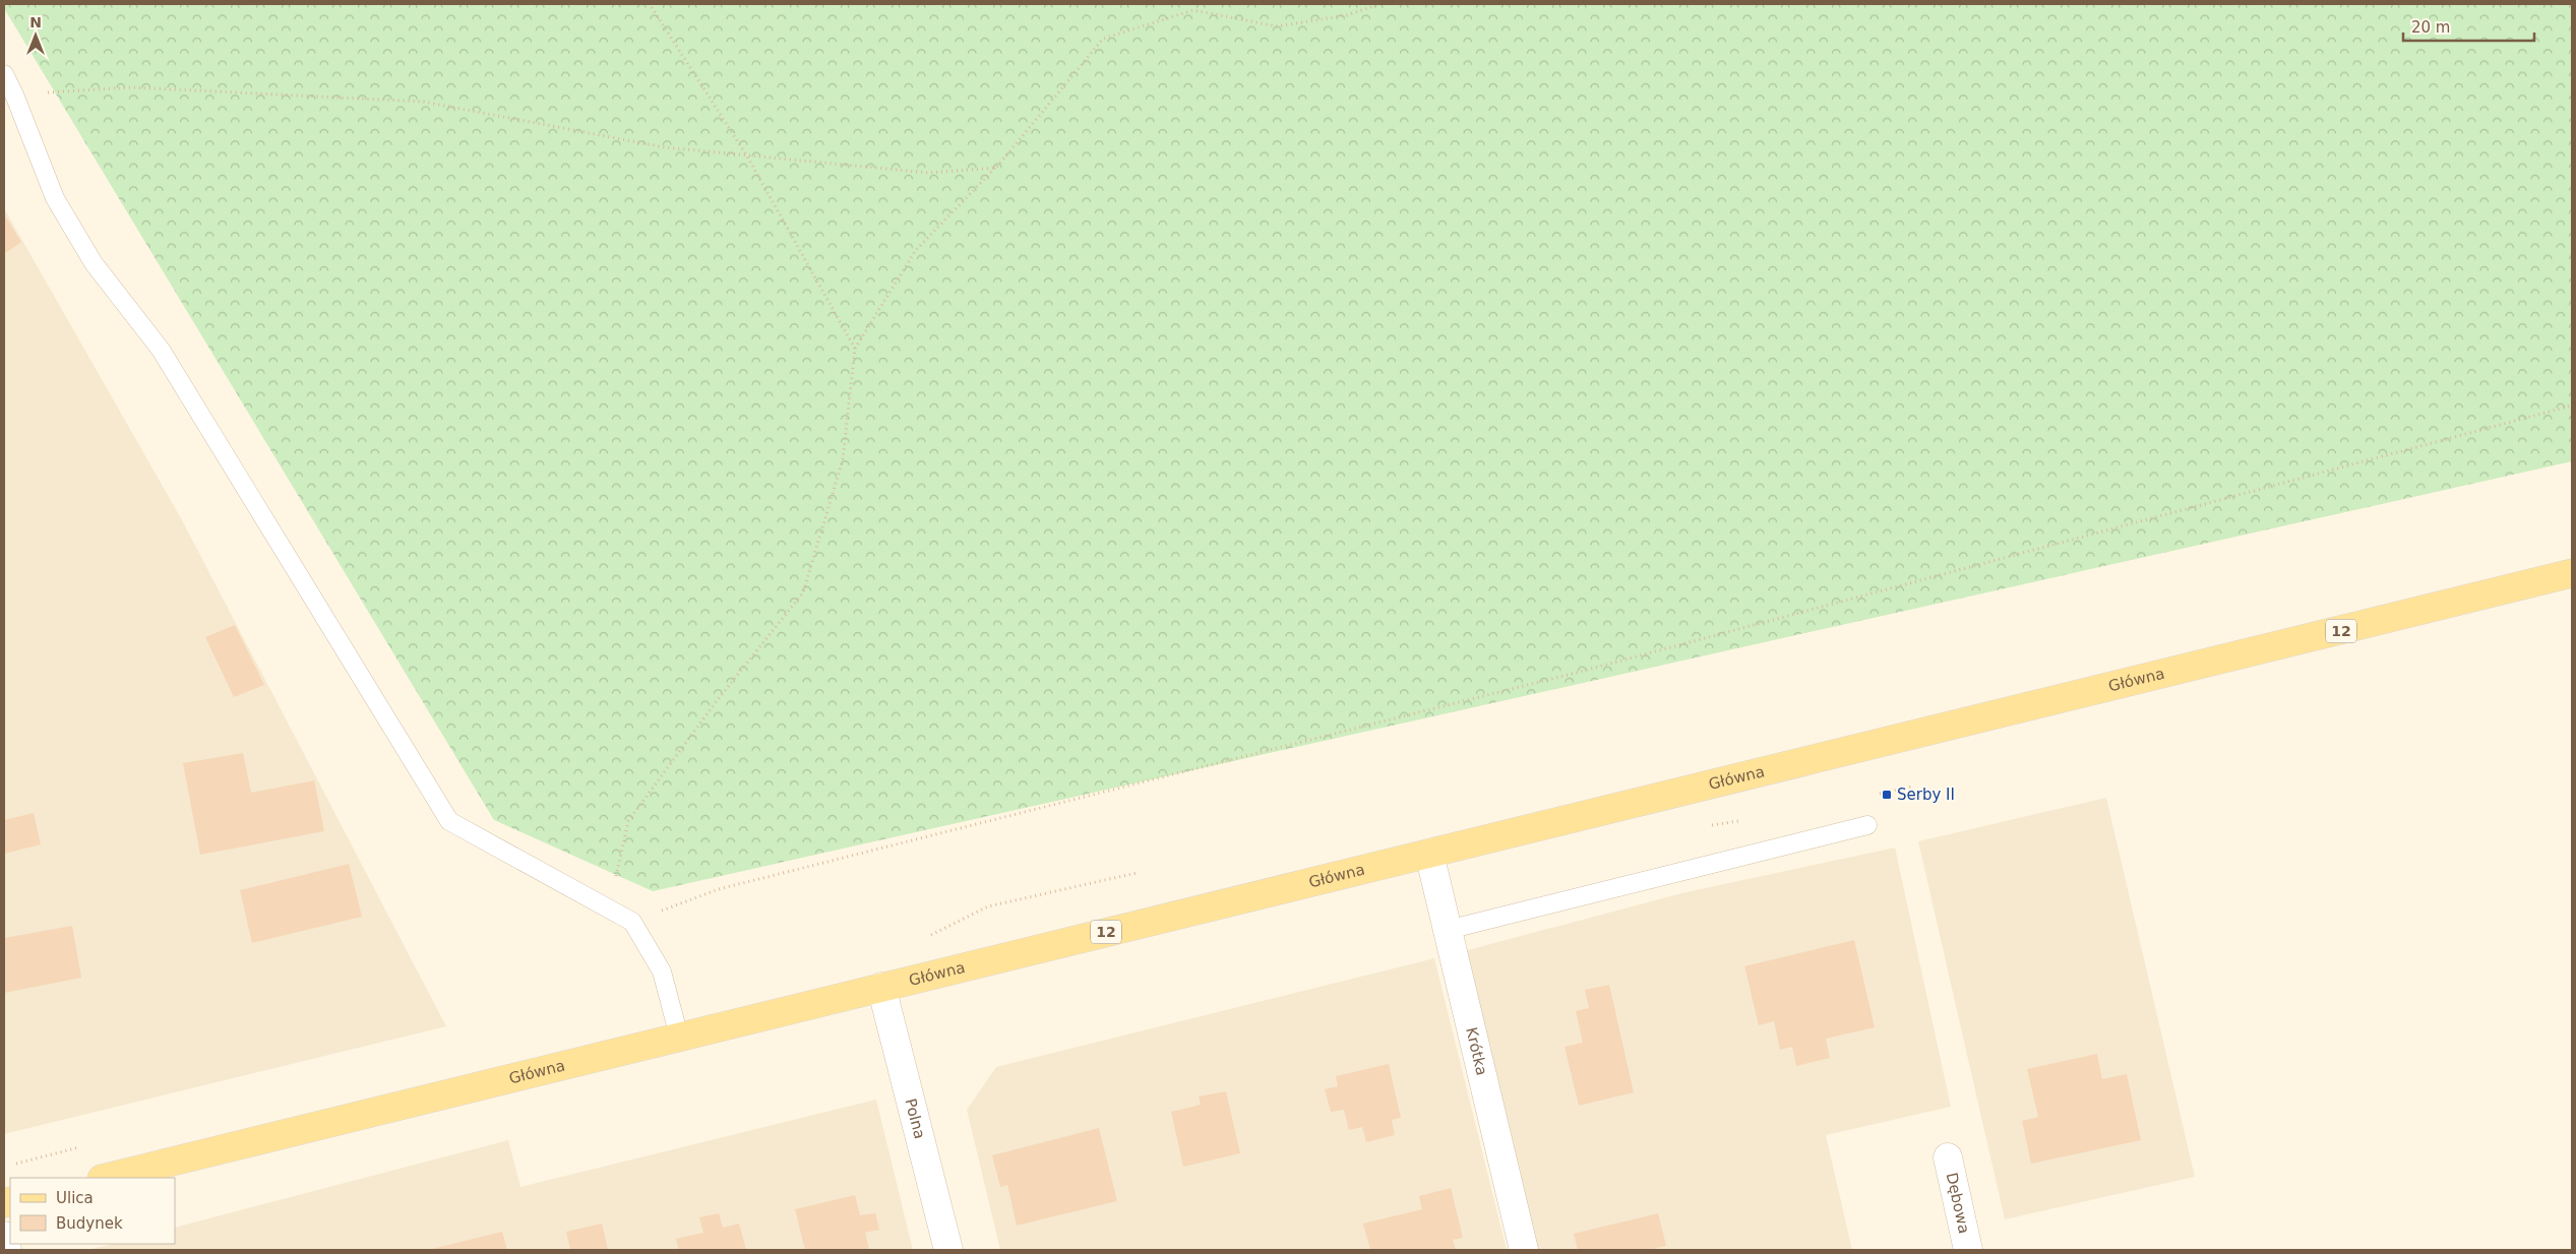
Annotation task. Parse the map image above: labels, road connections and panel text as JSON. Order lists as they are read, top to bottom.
{
  "streets": {
    "main road": ["12", "Główna"],
    "street": ["Krótka", "Polna", "Dębowa"]
  },
  "crossings": [
    ["Główna", "Krótka"],
    ["Główna", "Polna"]
  ],
  "places": {
    "transit": ["Serby II"]
  },
  "legend": ["Ulica", "Budynek"],
  "scale_bar": "20 m",
  "north": "top"
}
